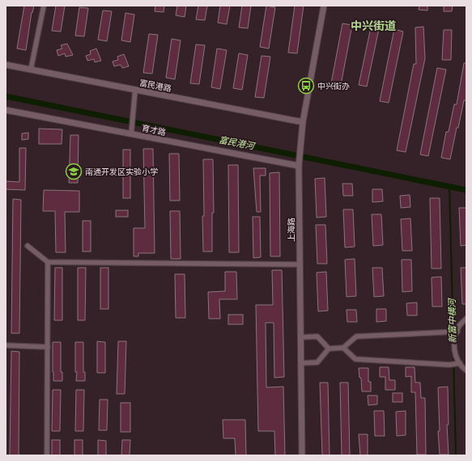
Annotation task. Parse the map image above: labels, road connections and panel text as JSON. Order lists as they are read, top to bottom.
{
  "streets": {
    "street": ["富民港路", "育才路", "上海路"]
  },
  "crossings": [
    ["富民港路", "上海路"],
    ["育才路", "上海路"]
  ],
  "districts": ["中兴街道"],
  "water": ["富民港河", "新富中横河"],
  "places": {
    "bus stop": ["中兴街办"],
    "school or university": ["南通开发区实验小学"]
  }
}
